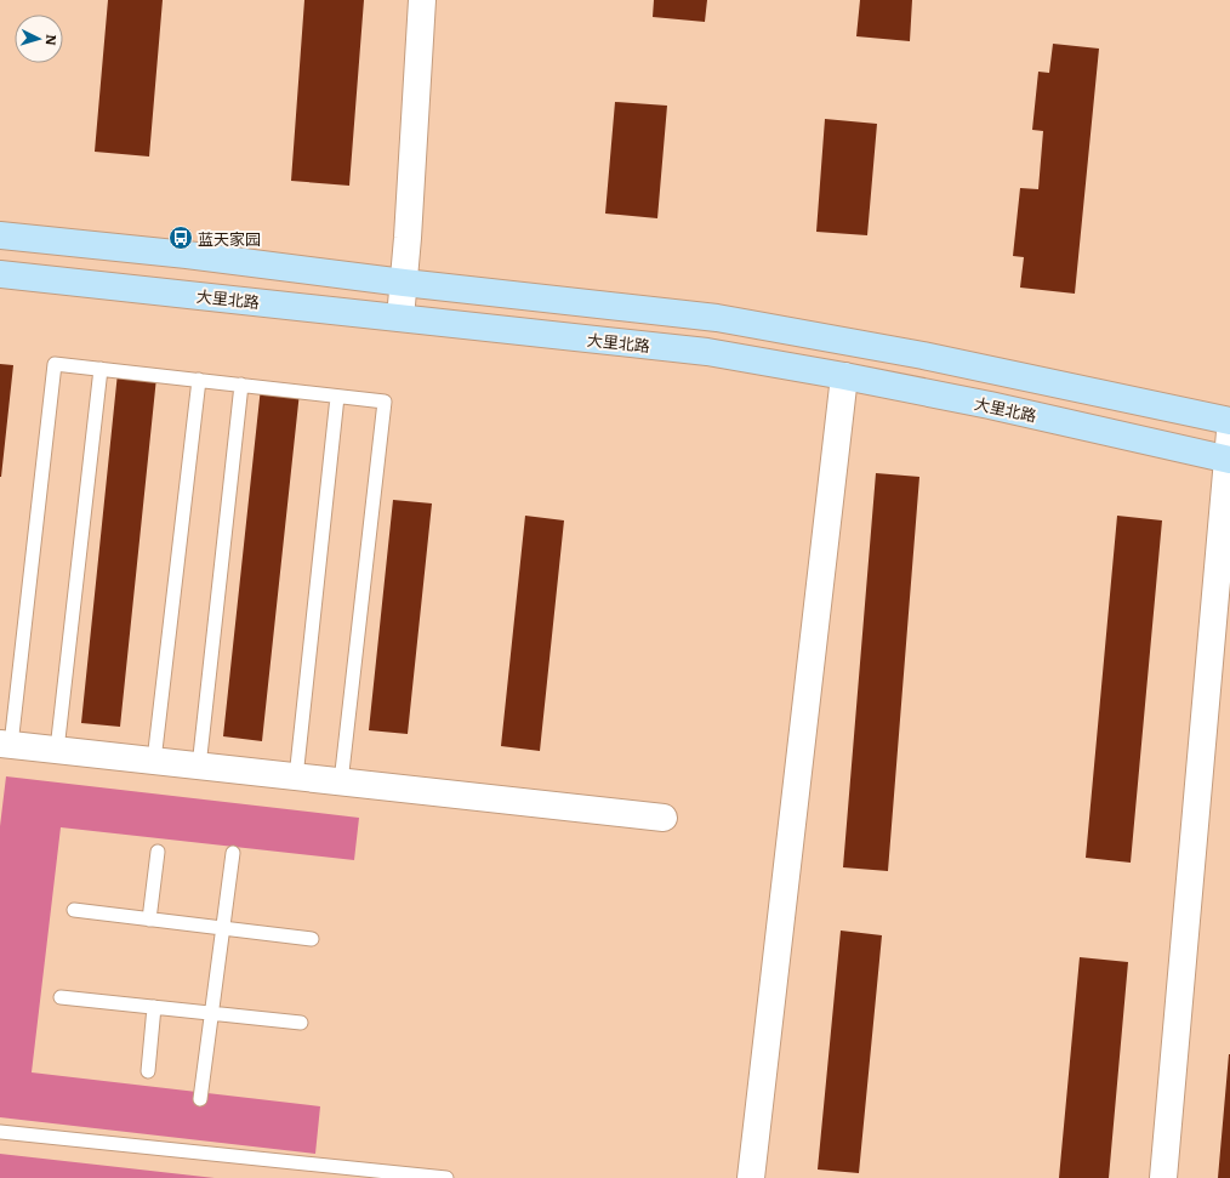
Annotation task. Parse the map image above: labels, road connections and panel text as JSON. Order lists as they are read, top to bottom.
{
  "streets": {
    "main road": ["大里北路"]
  },
  "places": {
    "bus stop": ["蓝天家园"]
  },
  "north": "right"
}
